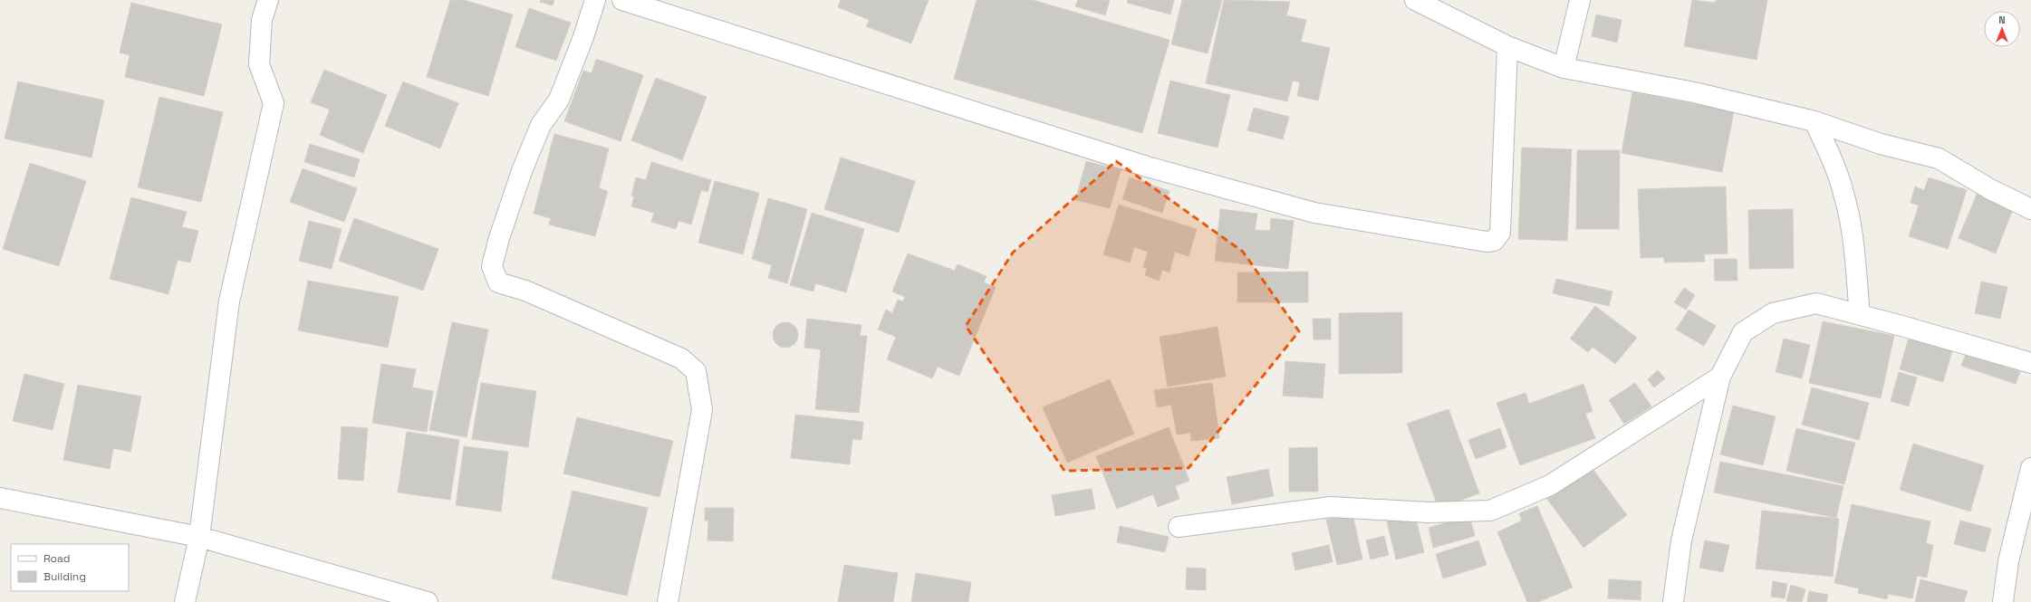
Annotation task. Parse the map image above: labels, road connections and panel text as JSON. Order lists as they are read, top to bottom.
{
  "legend": ["Road", "Building"],
  "north": "top"
}
